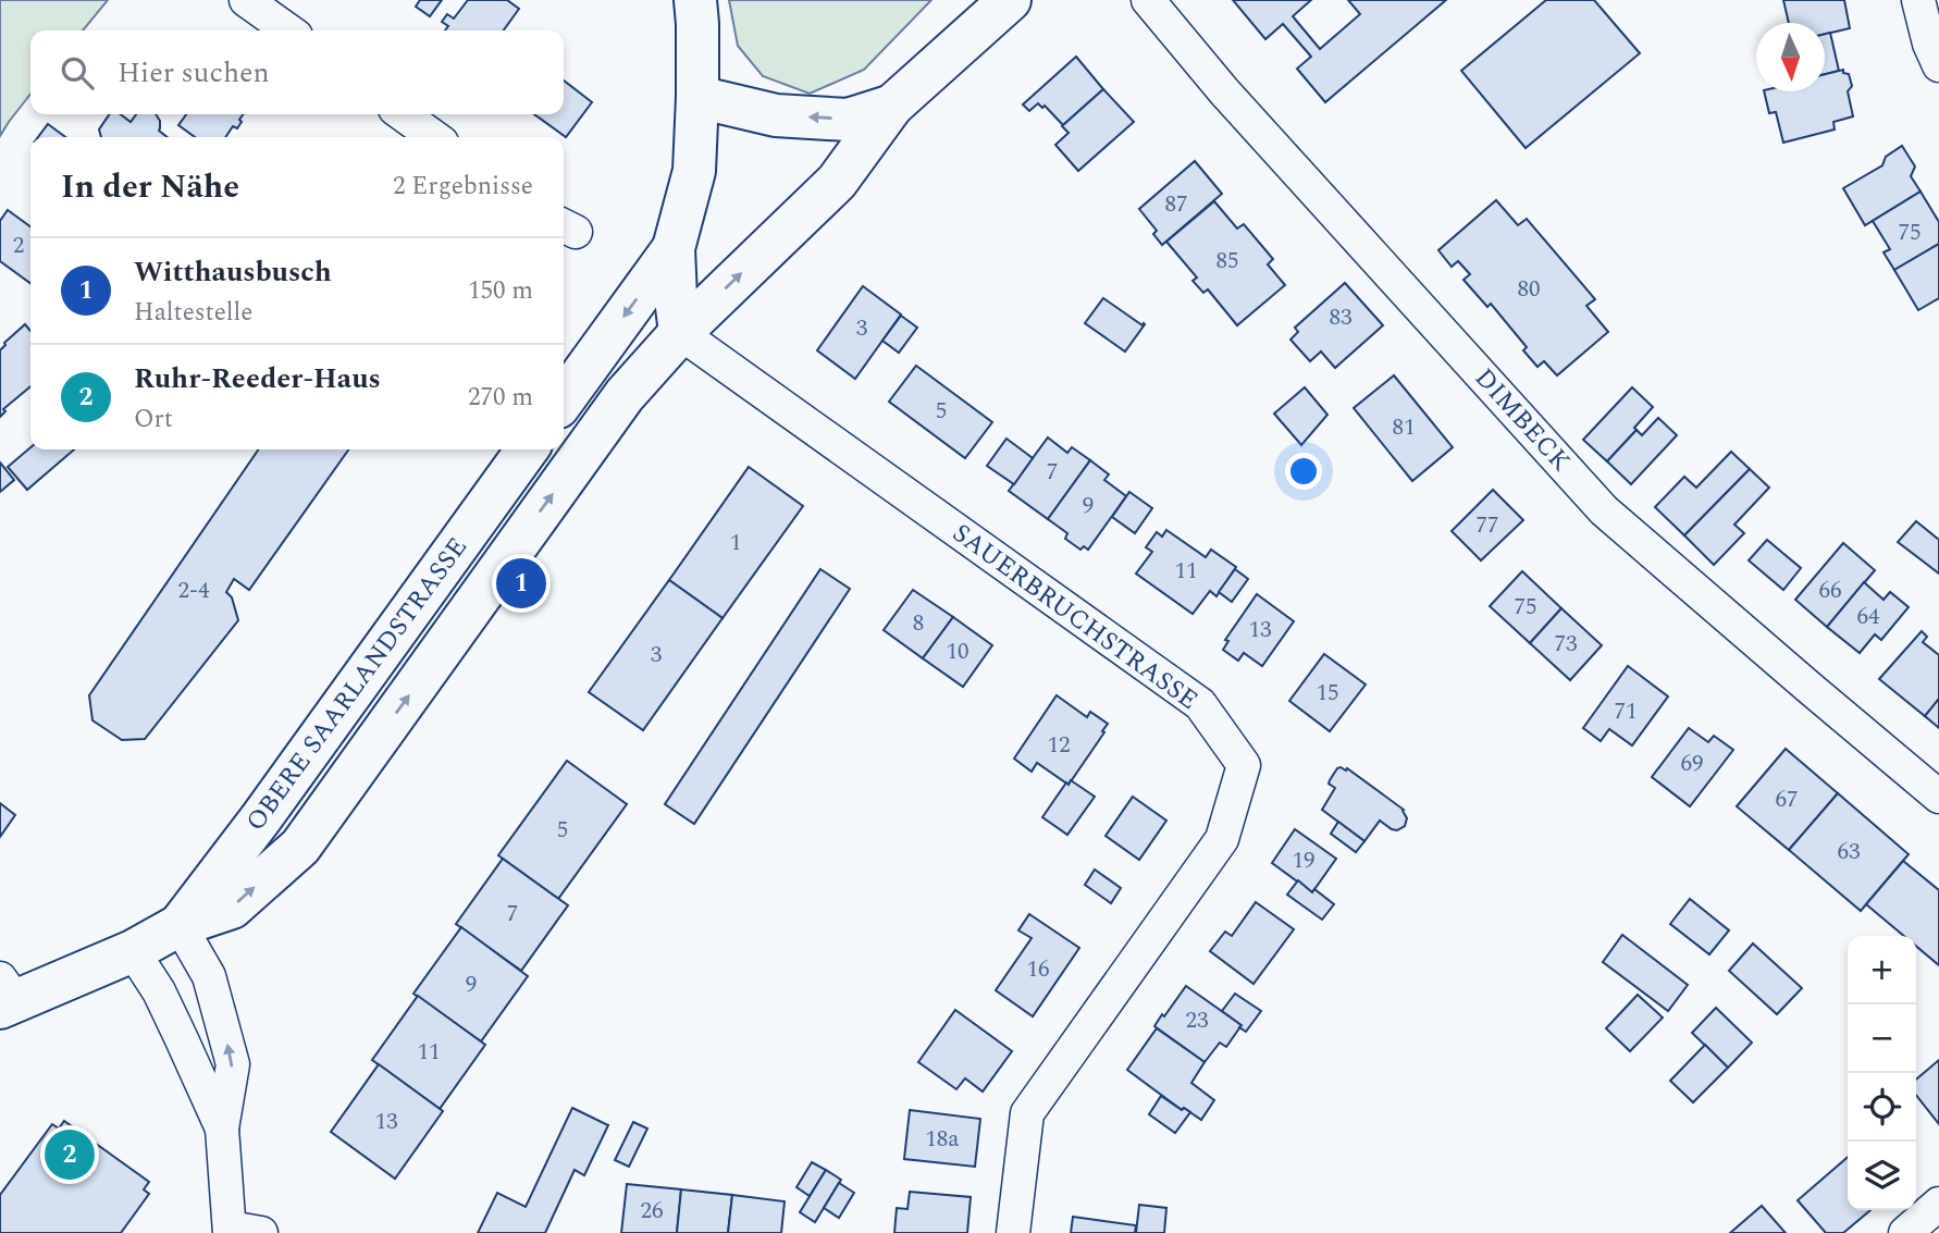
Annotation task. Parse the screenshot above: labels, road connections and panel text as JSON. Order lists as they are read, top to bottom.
{
  "streets": {
    "main road": ["OBERE SAARLANDSTRASSE"],
    "street": ["DIMBECK", "SAUERBRUCHSTRASSE"]
  },
  "crossings": [
    ["SAUERBRUCHSTRASSE", "OBERE SAARLANDSTRASSE"]
  ],
  "house_numbers": [
    "87",
    "75",
    "2",
    "85",
    "80",
    "83",
    "3",
    "5",
    "81",
    "7",
    "9",
    "77",
    "1",
    "11",
    "2-4",
    "66",
    "75",
    "64",
    "8",
    "13",
    "73",
    "10",
    "3",
    "15",
    "71",
    "12",
    "69",
    "67",
    "5",
    "63",
    "19",
    "7",
    "16",
    "9",
    "23",
    "11",
    "13",
    "18a",
    "26"
  ],
  "north": "bottom",
  "page": {
    "search": "Hier suchen",
    "heading": ["In der Nähe", "2 Ergebnisse"],
    "list": [
      {
        "mark": "1",
        "name": "Witthausbusch",
        "note": "Haltestelle",
        "value": "150 m"
      },
      {
        "mark": "2",
        "name": "Ruhr-Reeder-Haus",
        "note": "Ort",
        "value": "270 m"
      }
    ],
    "pins": ["1", "2"],
    "map_buttons": ["+", "−"]
  }
}
